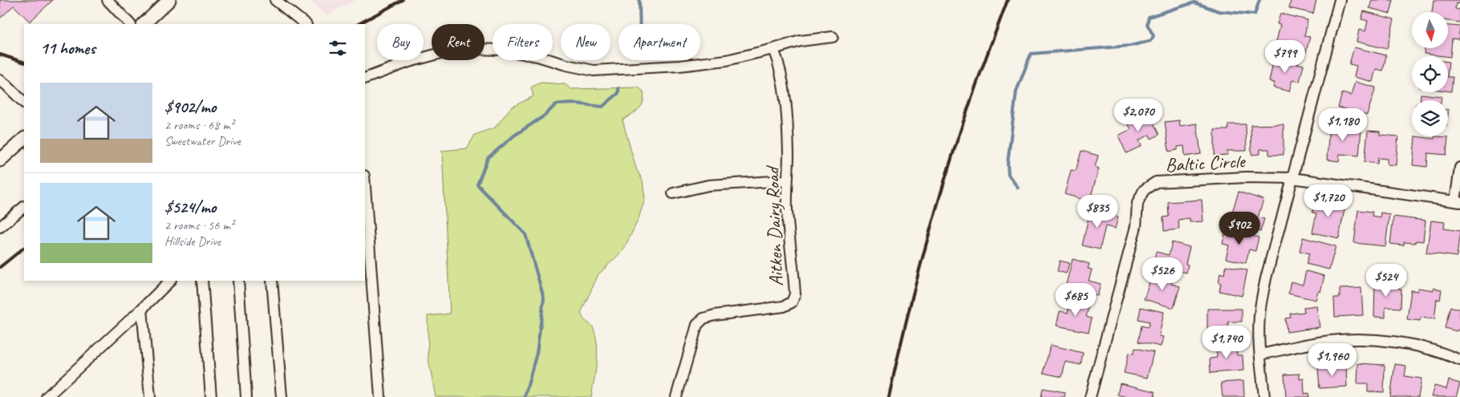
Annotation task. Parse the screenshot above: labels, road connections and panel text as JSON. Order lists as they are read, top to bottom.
{
  "streets": {
    "street": ["Baltic Circle", "Aitken Dairy Road"]
  },
  "north": "bottom",
  "page": {
    "chip": [
      "Buy",
      "Rent",
      "Filters",
      "New",
      "Apartment"
    ],
    "heading": "11 homes",
    "price": [
      "$799",
      "$2,070",
      "$1,180",
      "$1,720",
      "$835",
      "$902",
      "$526",
      "$524",
      "$685",
      "$1,740",
      "$1,960"
    ],
    "list": [
      {
        "name": "$902/mo",
        "note": "2 rooms · 68 m² · Sweetwater Drive"
      },
      {
        "name": "$524/mo",
        "note": "2 rooms · 56 m² · Hillside Drive"
      }
    ]
  }
}
